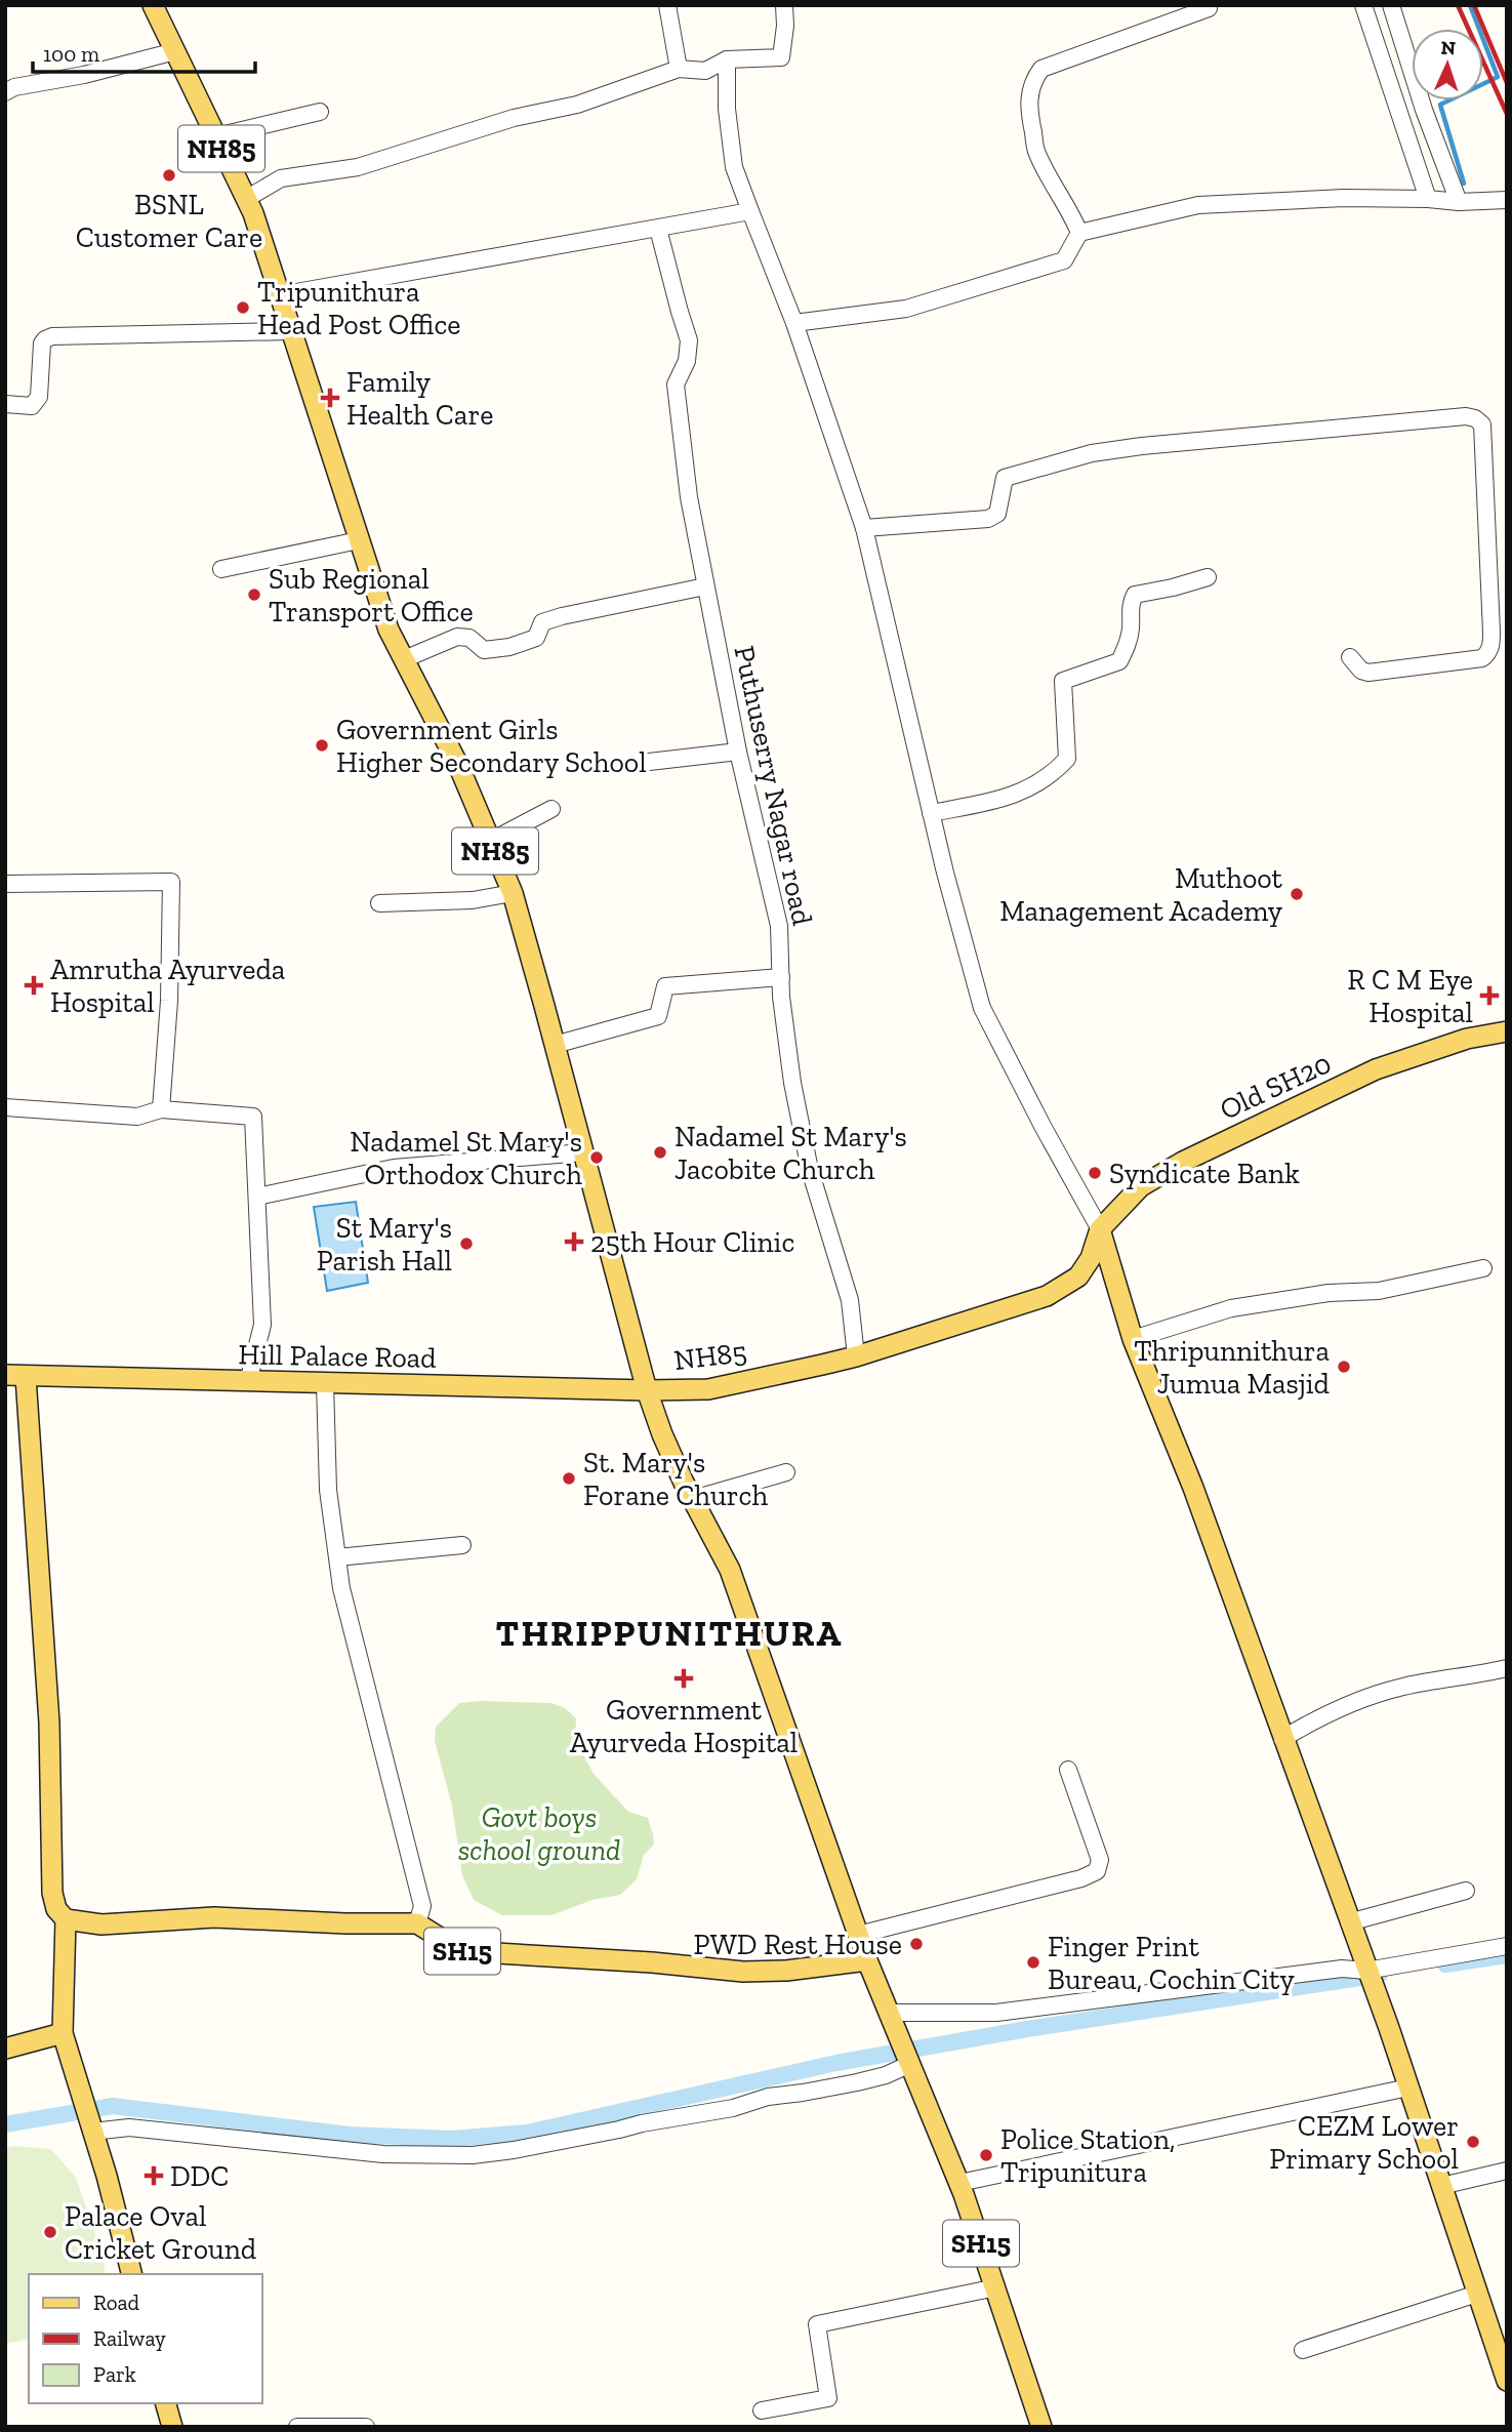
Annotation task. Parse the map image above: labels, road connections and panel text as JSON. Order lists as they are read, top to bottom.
{
  "streets": {
    "main road": [
      "NH85",
      "Old SH20",
      "Hill Palace Road",
      "SH15"
    ],
    "street": ["Puthuserry Nagar road"]
  },
  "crossings": [
    ["NH85", "Puthuserry Nagar road"],
    ["NH85", "Old SH20"],
    ["NH85", "Hill Palace Road"],
    ["NH85", "SH15"],
    ["Hill Palace Road", "SH15"]
  ],
  "districts": ["THRIPPUNITHURA"],
  "parks": ["Govt boys school ground"],
  "places": {
    "other": [
      "BSNL Customer Care",
      "Tripunithura Head Post Office",
      "Sub Regional Transport Office",
      "Government Girls Higher Secondary School",
      "Muthoot Management Academy",
      "Nadamel St Mary's Jacobite Church",
      "Nadamel St Mary's Orthodox Church",
      "Syndicate Bank",
      "St Mary's Parish Hall",
      "Thripunnithura Jumua Masjid",
      "St. Mary's Forane Church",
      "PWD Rest House",
      "Finger Print Bureau, Cochin City",
      "CEZM Lower Primary School",
      "Police Station, Tripunitura",
      "Palace Oval Cricket Ground"
    ],
    "health": [
      "Family Health Care",
      "Amrutha Ayurveda Hospital",
      "R C M Eye Hospital",
      "25th Hour Clinic",
      "Government Ayurveda Hospital",
      "DDC"
    ]
  },
  "legend": ["Road", "Railway", "Park"],
  "scale_bar": "100 m",
  "north": "top"
}
